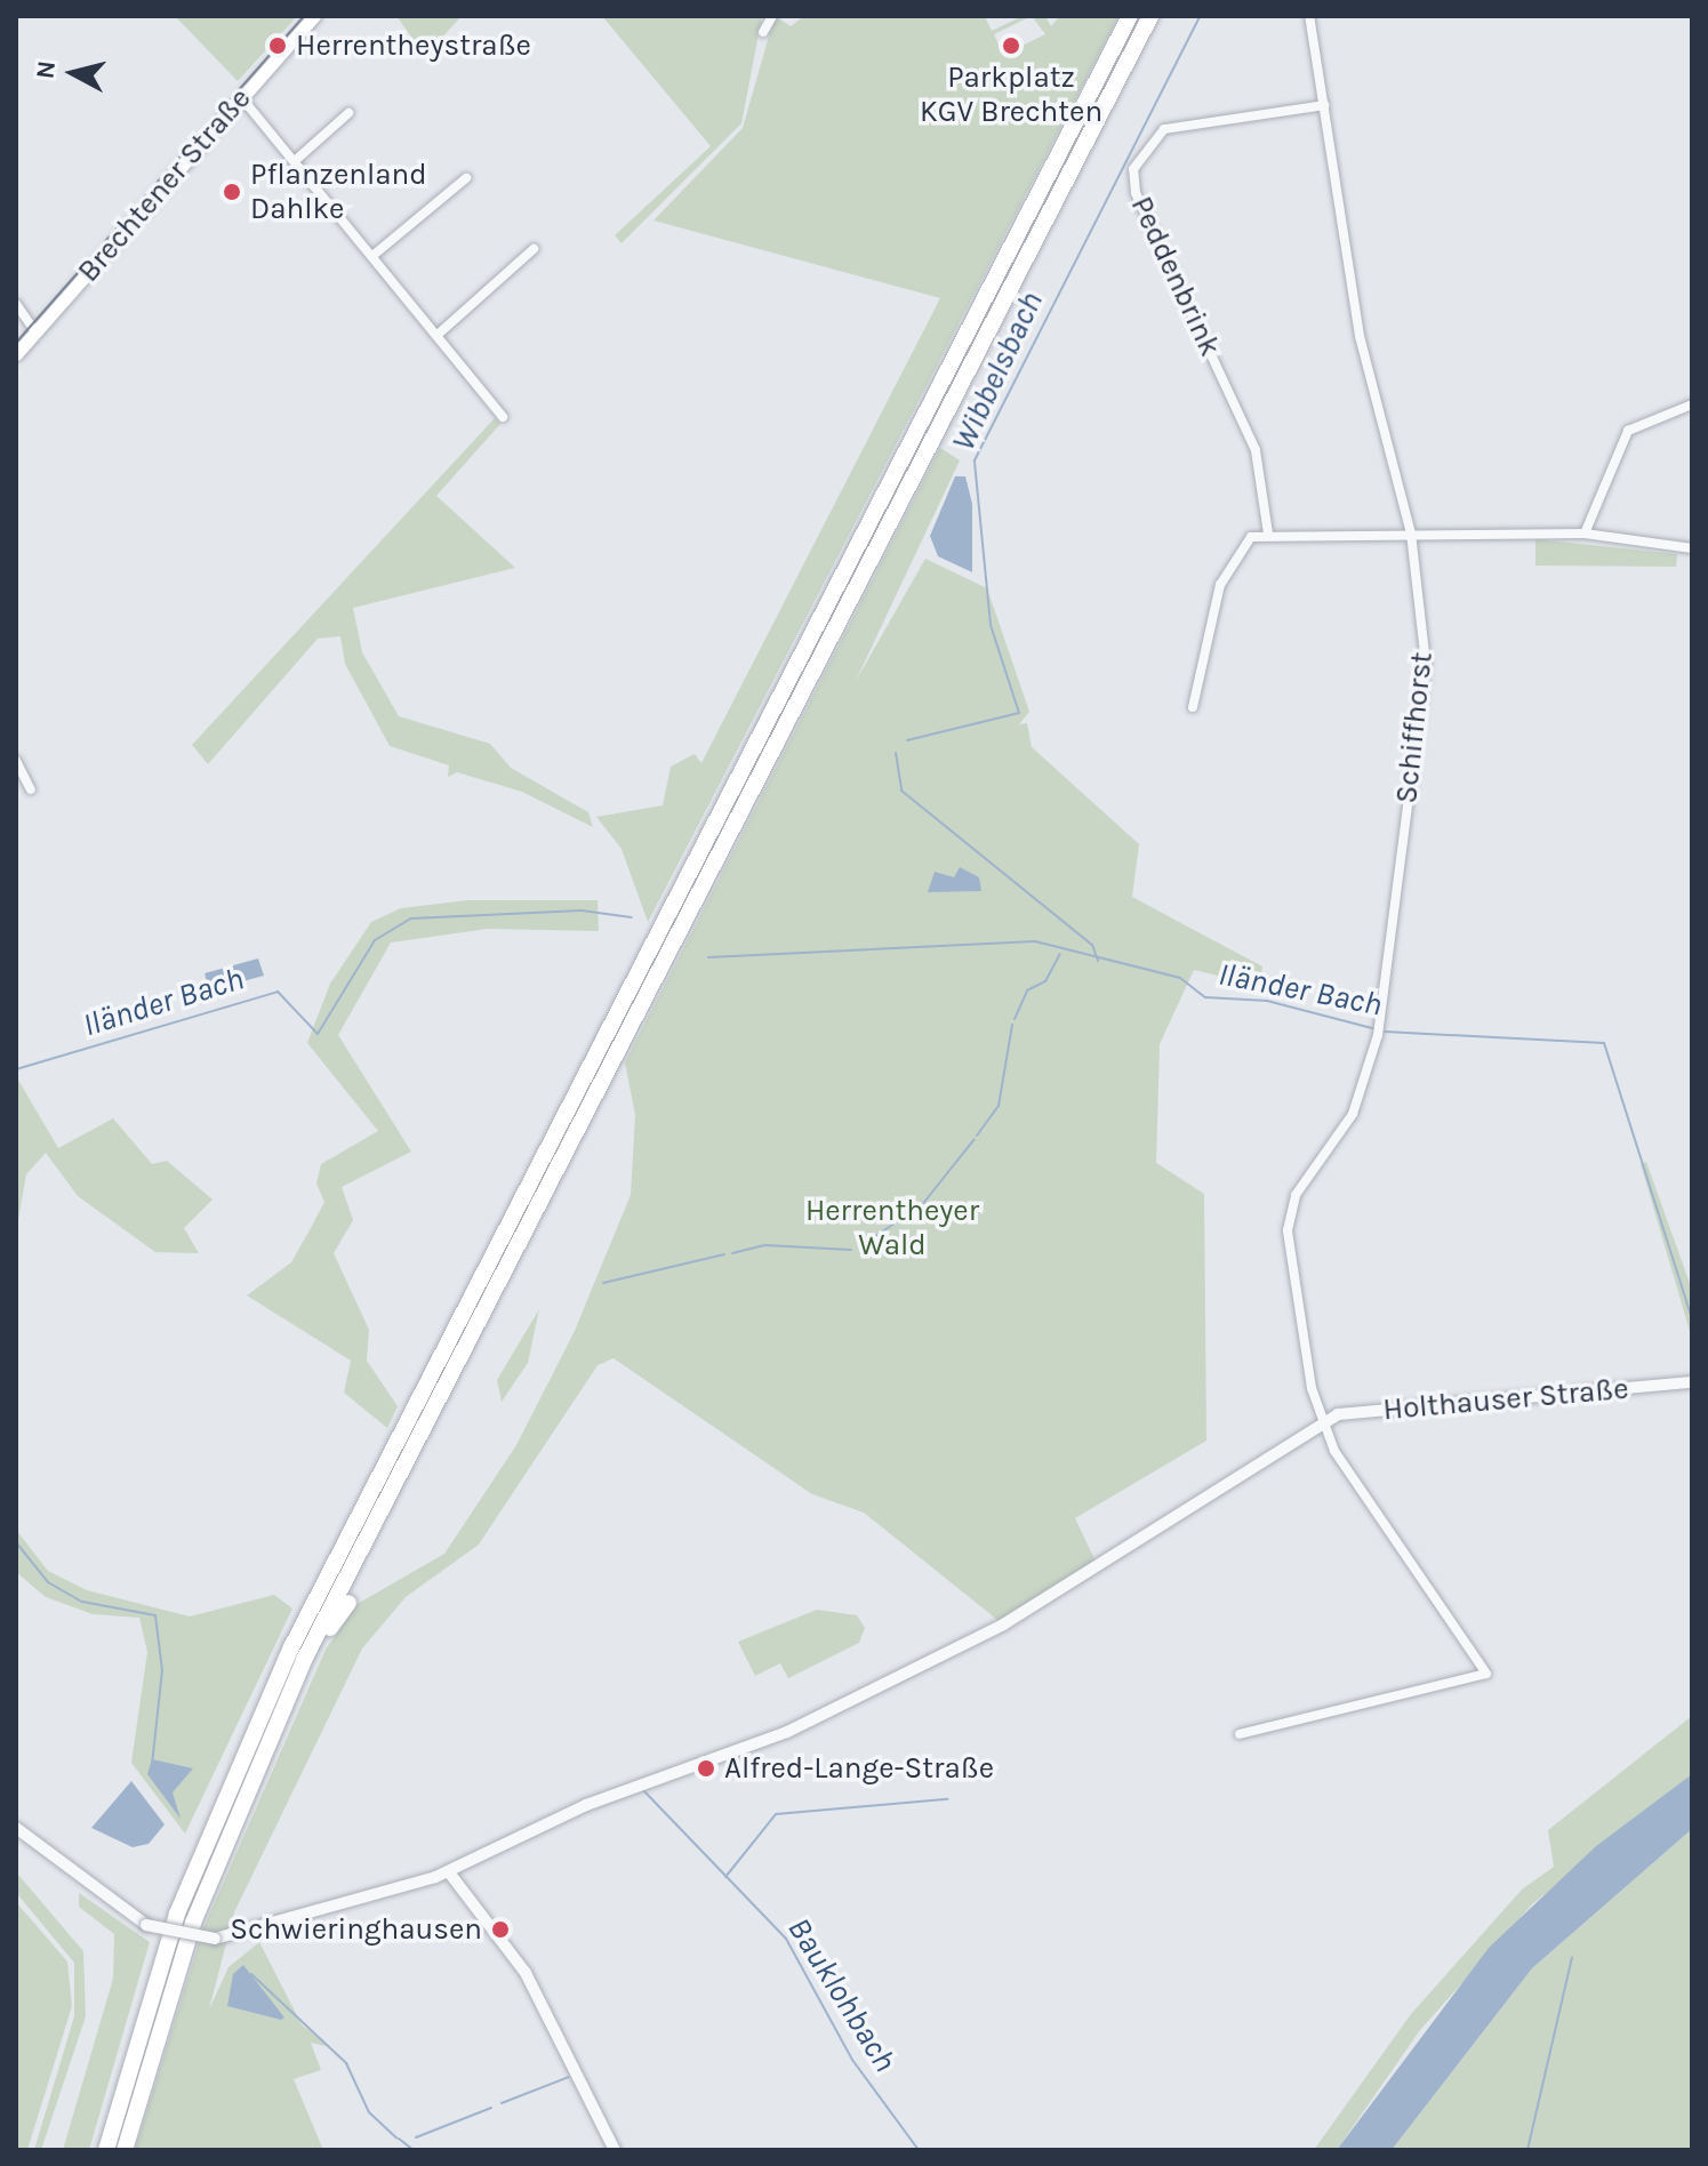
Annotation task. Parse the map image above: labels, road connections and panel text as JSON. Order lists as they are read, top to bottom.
{
  "streets": {
    "main road": ["Brechtener Straße"],
    "street": ["Peddenbrink", "Schiffhorst", "Holthauser Straße"]
  },
  "crossings": [
    ["Peddenbrink", "Schiffhorst"],
    ["Schiffhorst", "Holthauser Straße"]
  ],
  "water": ["Wibbelsbach", "Iländer Bach", "Bauklohbach"],
  "parks": ["Herrentheyer Wald"],
  "places": [
    "Herrentheystraße",
    "Parkplatz KGV Brechten",
    "Pflanzenland Dahlke",
    "Alfred-Lange-Straße",
    "Schwieringhausen"
  ],
  "north": "left"
}
